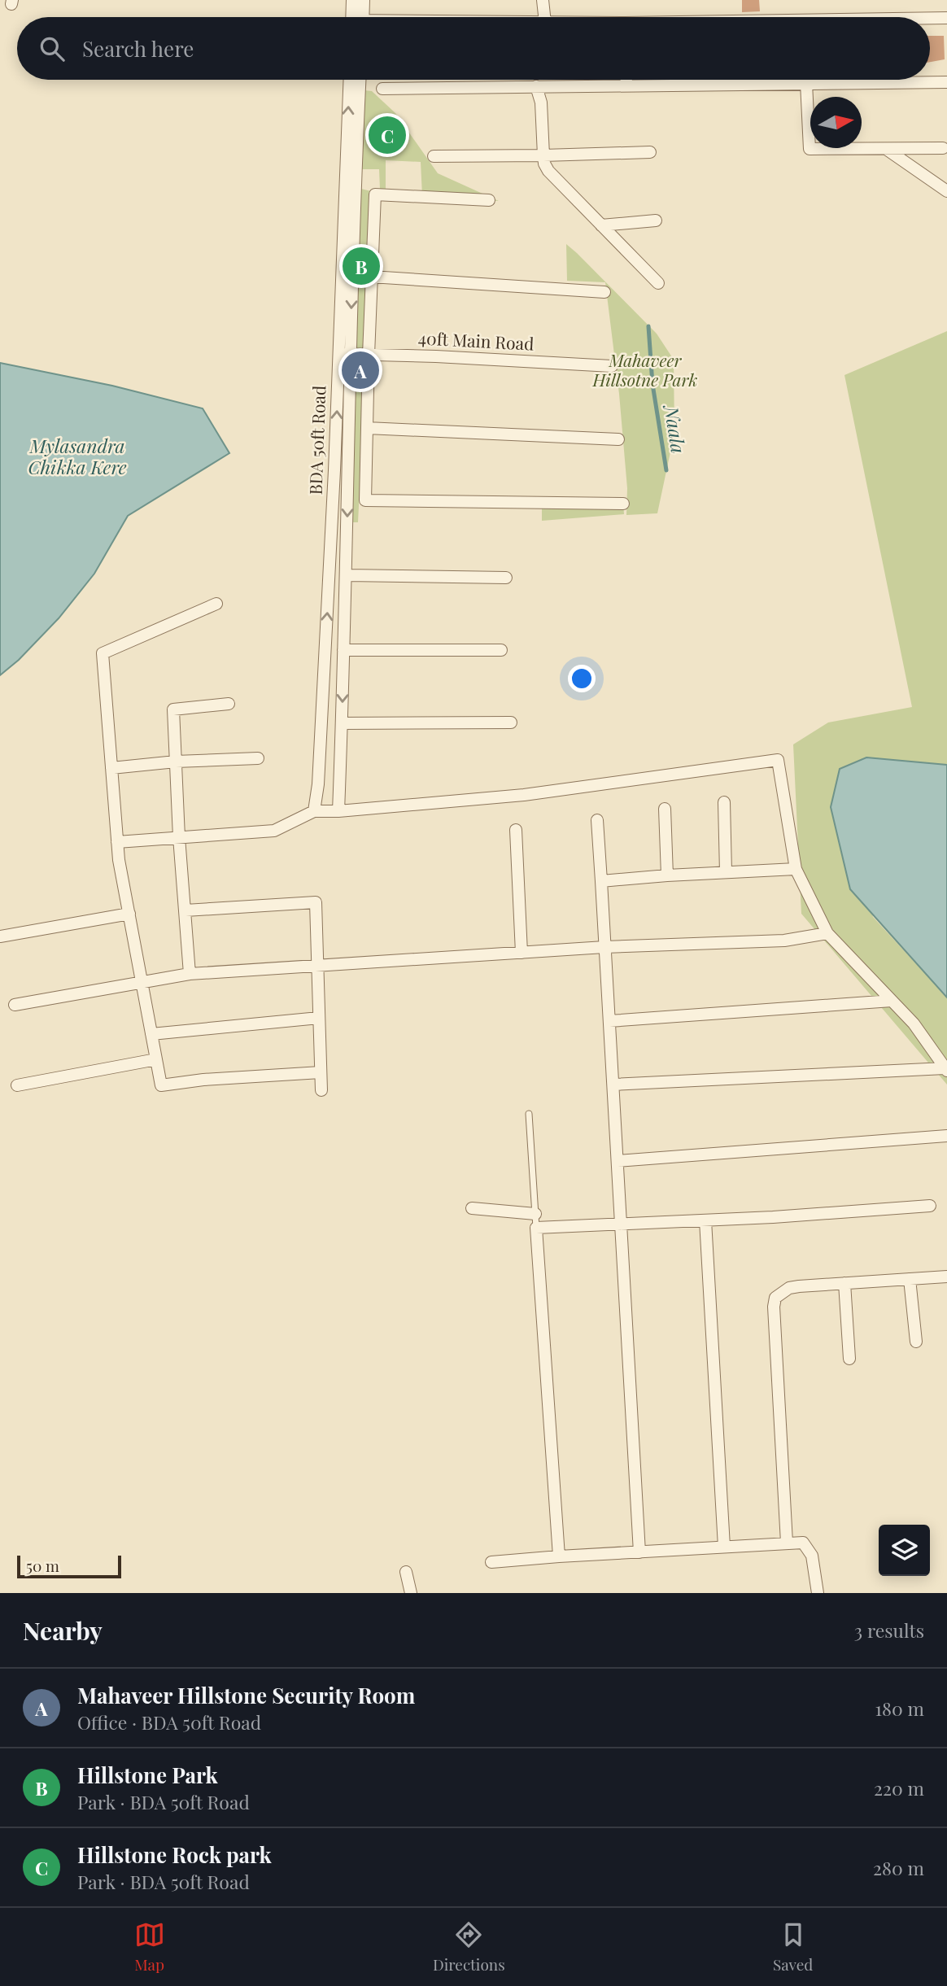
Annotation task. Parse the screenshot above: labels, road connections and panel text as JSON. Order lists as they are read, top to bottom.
{
  "streets": {
    "street": ["40ft Main Road", "BDA 50ft Road"]
  },
  "crossings": [
    ["40ft Main Road", "BDA 50ft Road"]
  ],
  "water": ["Naala", "Mylasandra Chikka Kere"],
  "parks": ["Mahaveer Hillsotne Park"],
  "scale_bar": "50 m",
  "north": "right",
  "page": {
    "search": "Search here",
    "pins": ["C", "B", "A"],
    "scale": "50 m",
    "heading": ["Nearby", "3 results"],
    "list": [
      {
        "mark": "A",
        "name": "Mahaveer Hillstone Security Room",
        "note": "Office · BDA 50ft Road",
        "value": "180 m"
      },
      {
        "mark": "B",
        "name": "Hillstone Park",
        "note": "Park · BDA 50ft Road",
        "value": "220 m"
      },
      {
        "mark": "C",
        "name": "Hillstone Rock park",
        "note": "Park · BDA 50ft Road",
        "value": "280 m"
      }
    ],
    "nav": ["Map", "Directions", "Saved"]
  }
}
